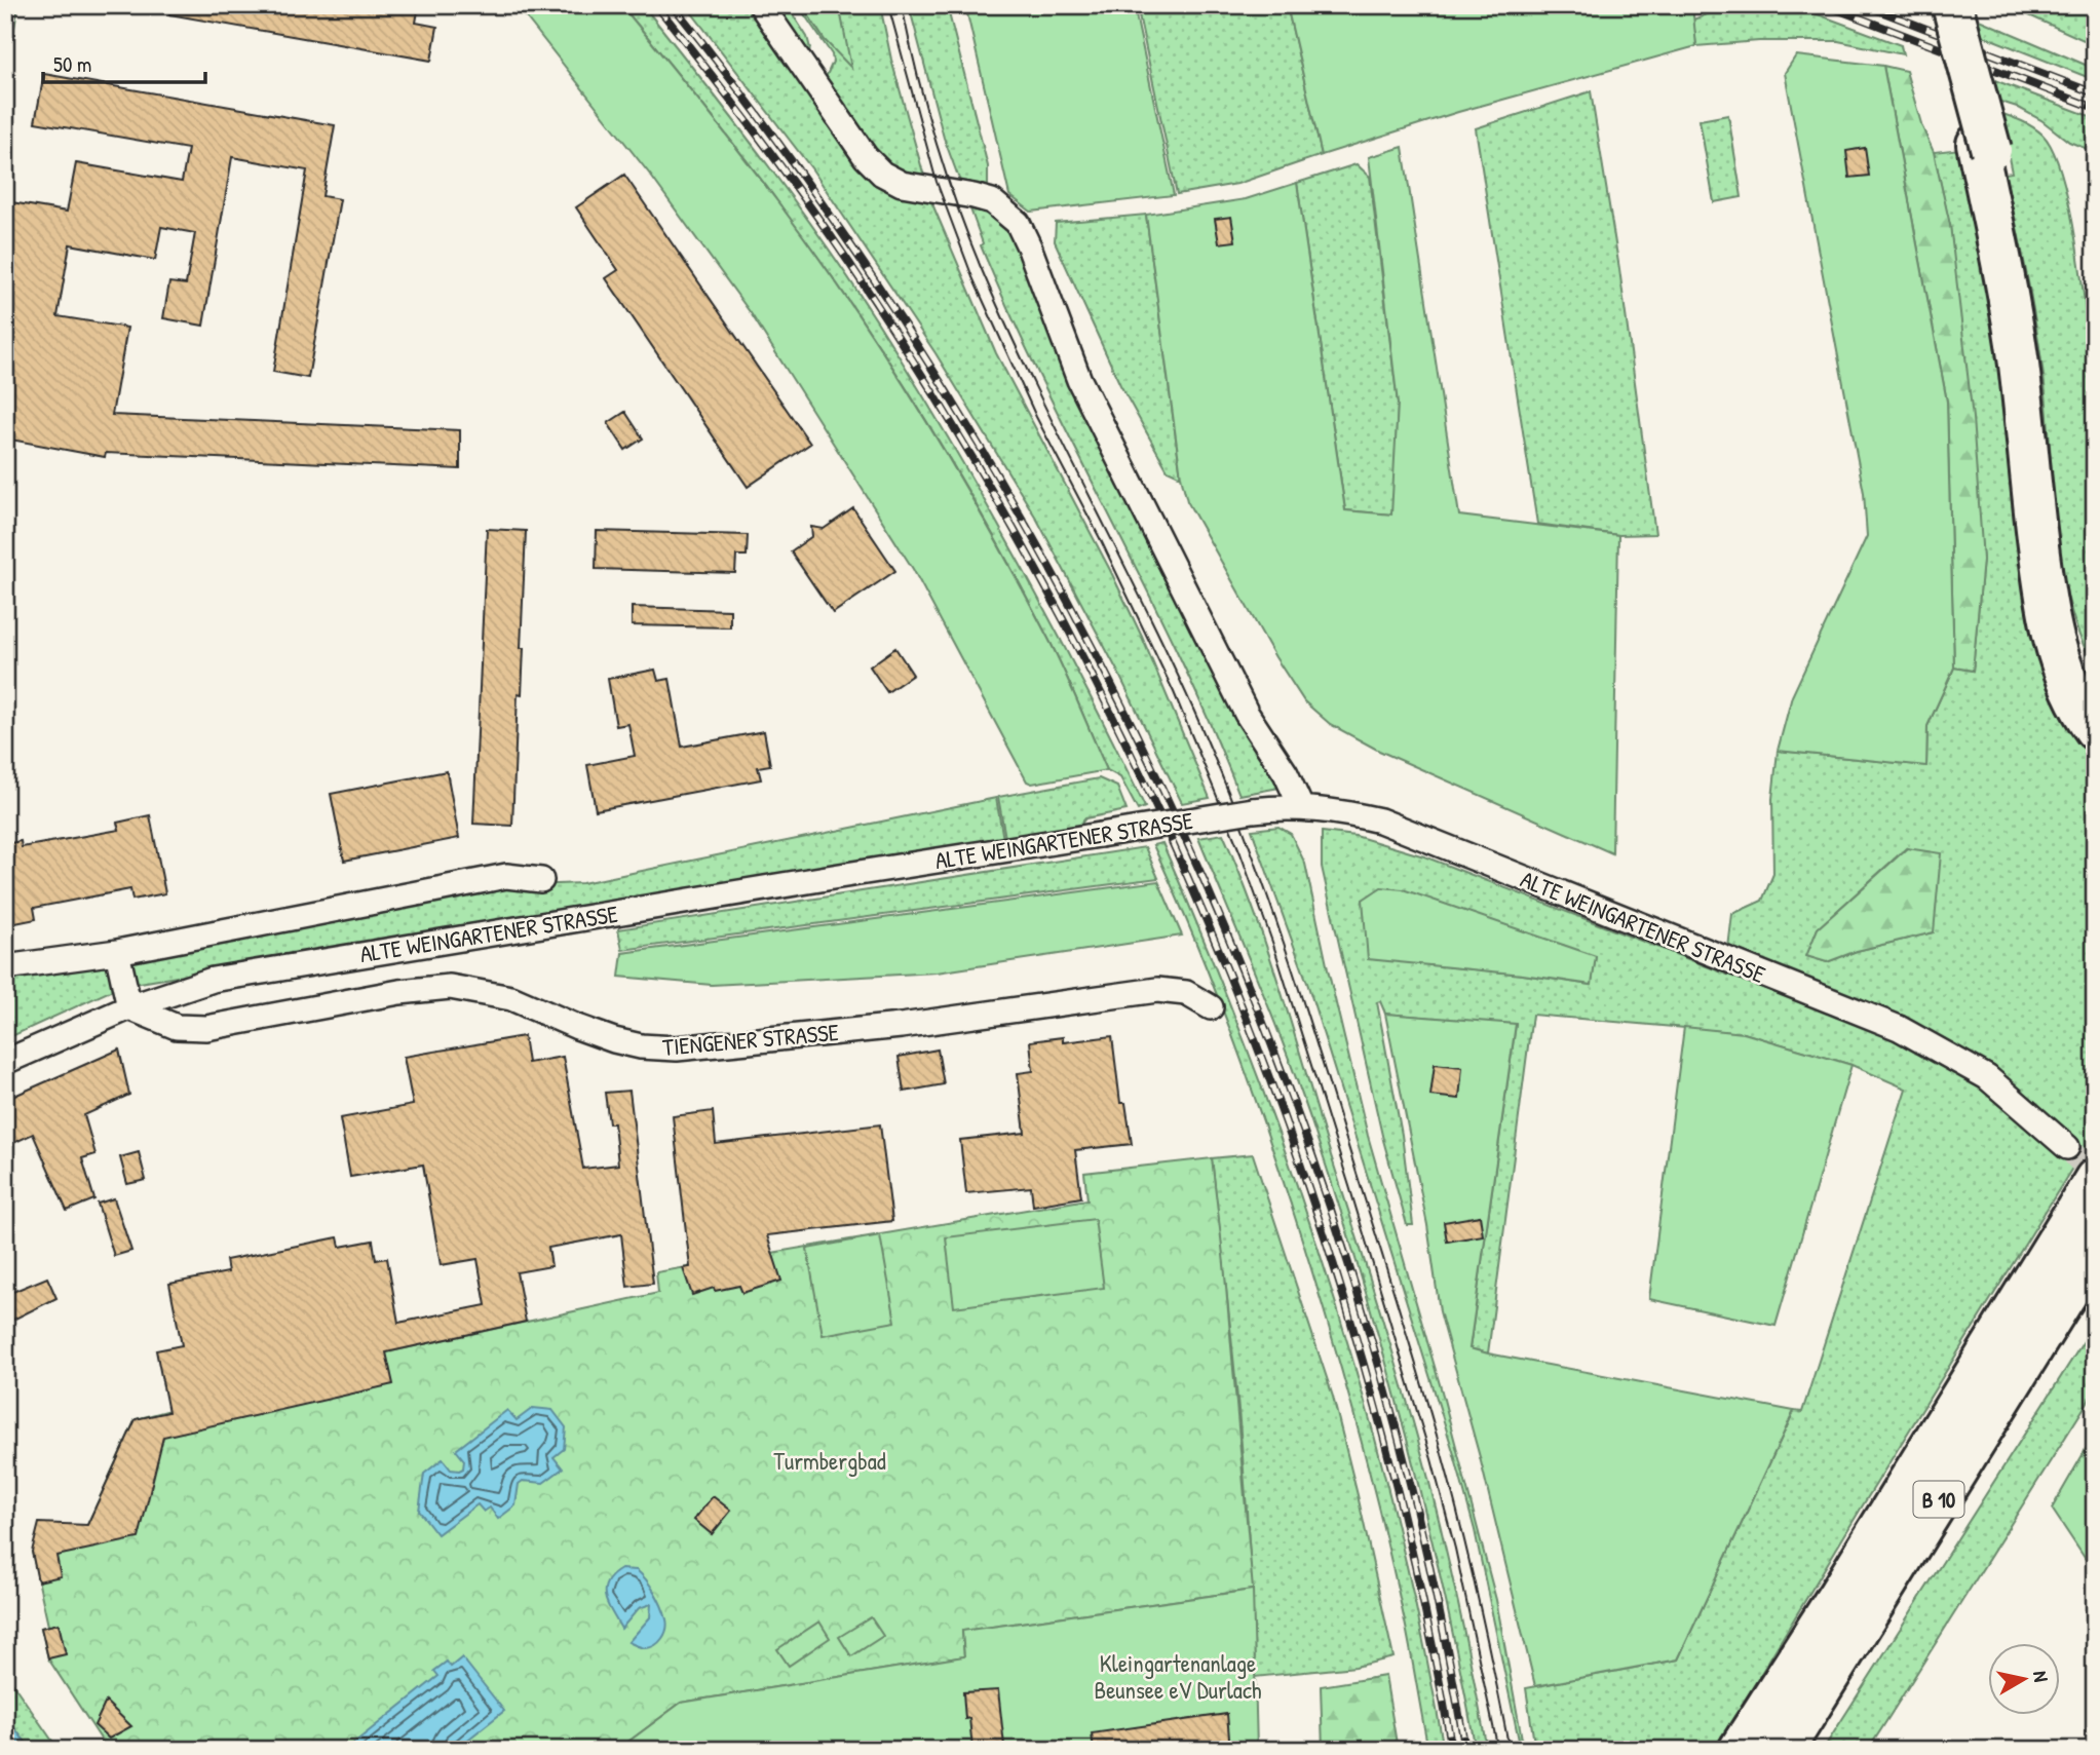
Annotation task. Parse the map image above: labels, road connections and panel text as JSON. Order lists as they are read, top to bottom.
{
  "streets": {
    "highway": ["B 10"],
    "street": ["ALTE WEINGARTENER STRASSE", "TIENGENER STRASSE"]
  },
  "crossings": [
    ["ALTE WEINGARTENER STRASSE", "TIENGENER STRASSE"]
  ],
  "parks": ["Turmbergbad", "Kleingartenanlage Beunsee eV Durlach"],
  "scale_bar": "50 m",
  "north": "right"
}
